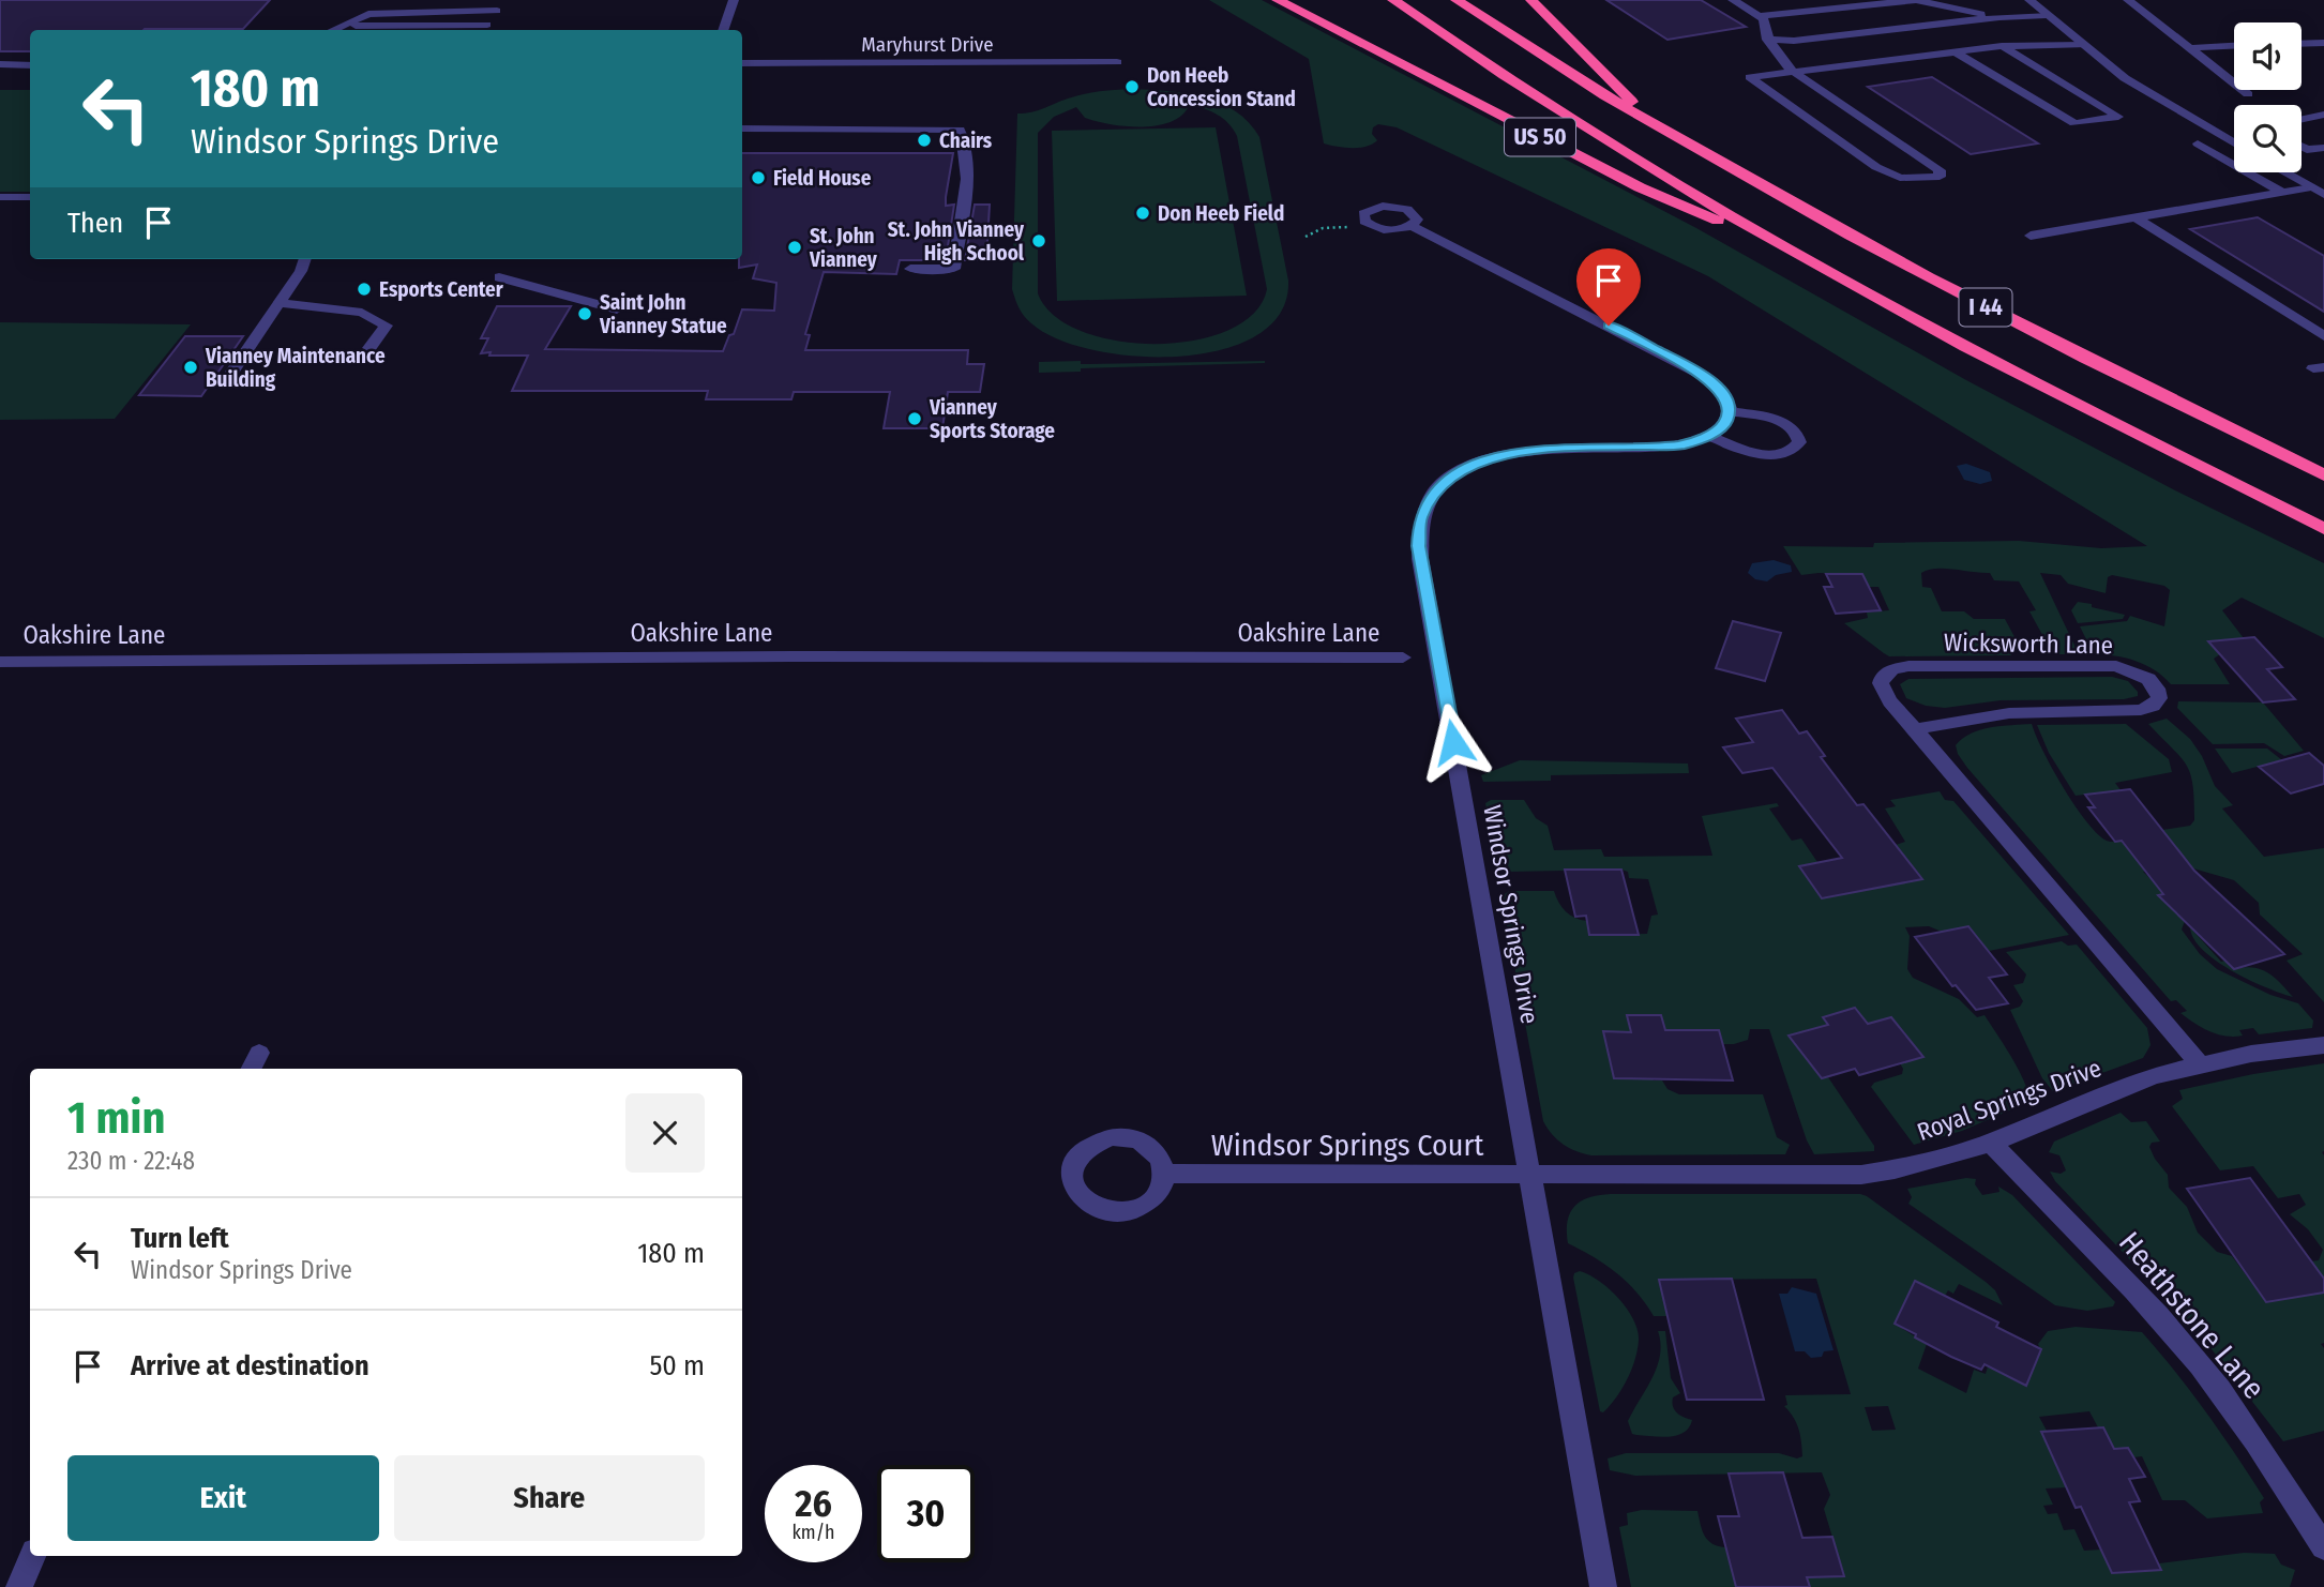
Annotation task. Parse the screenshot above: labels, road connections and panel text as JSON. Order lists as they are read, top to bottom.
{
  "streets": {
    "highway": ["US 50", "I 44"],
    "street": [
      "Maryhurst Drive",
      "Oakshire Lane",
      "Wicksworth Lane",
      "Windsor Springs Drive",
      "Royal Springs Drive",
      "Windsor Springs Court",
      "Heathstone Lane"
    ]
  },
  "crossings": [
    ["US 50", "I 44"],
    ["Wicksworth Lane", "Royal Springs Drive"],
    ["Windsor Springs Drive", "Royal Springs Drive"],
    ["Windsor Springs Drive", "Windsor Springs Court"],
    ["Royal Springs Drive", "Windsor Springs Court"],
    ["Royal Springs Drive", "Heathstone Lane"]
  ],
  "places": [
    "Don Heeb Concession Stand",
    "Chairs",
    "Field House",
    "Don Heeb Field",
    "St. John Vianney High School",
    "St. John Vianney",
    "Esports Center",
    "Saint John Vianney Statue",
    "Vianney Maintenance Building",
    "Vianney Sports Storage"
  ],
  "page": {
    "turn": ["180 m", "Windsor Springs Drive"],
    "then": "Then",
    "heading": ["1 min", "230 m · 22:48"],
    "list": [
      {
        "name": "Turn left",
        "note": "Windsor Springs Drive",
        "value": "180 m"
      },
      {
        "name": "Arrive at destination",
        "value": "50 m"
      }
    ],
    "buttons": ["Exit", "Share"],
    "speed": "26 km/h",
    "limit": "30"
  }
}
